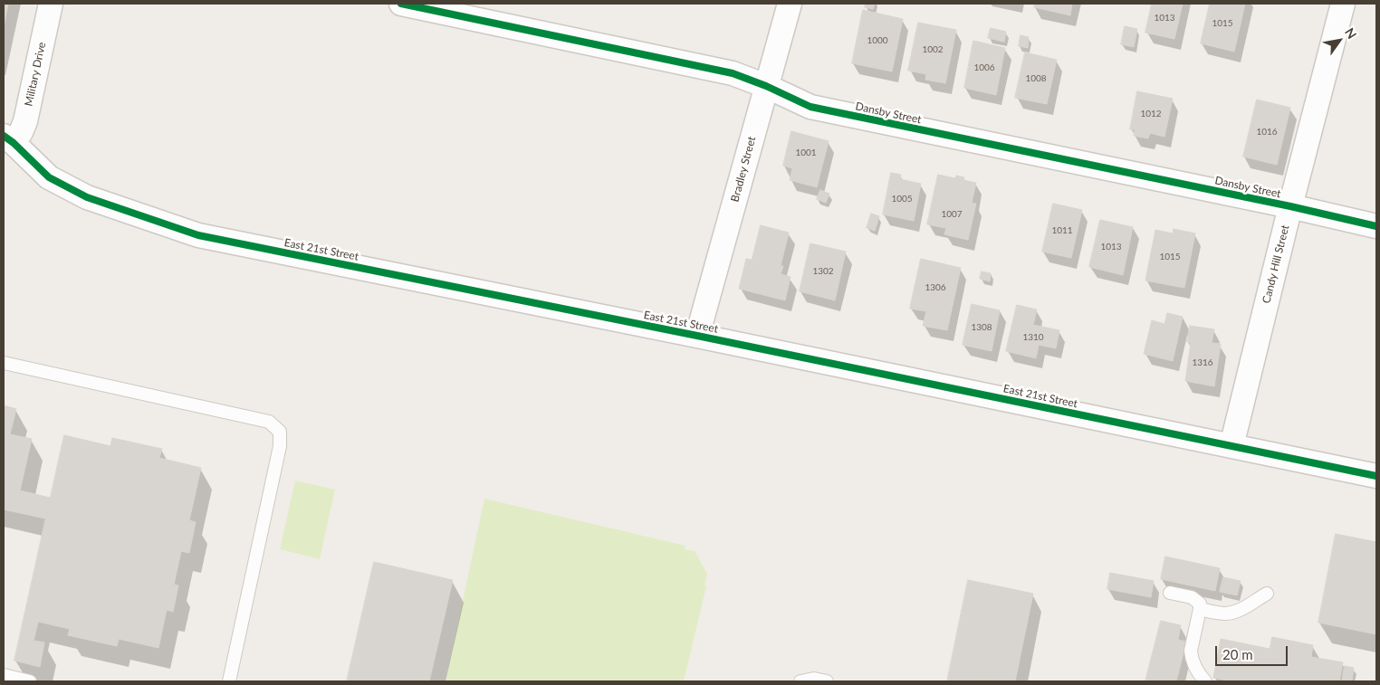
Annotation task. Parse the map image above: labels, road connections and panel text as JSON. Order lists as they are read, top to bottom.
{
  "streets": {
    "street": [
      "Military Drive",
      "Dansby Street",
      "Bradley Street",
      "East 21st Street",
      "Candy Hill Street"
    ]
  },
  "crossings": [
    ["Military Drive", "East 21st Street"],
    ["Dansby Street", "Bradley Street"],
    ["Dansby Street", "Candy Hill Street"],
    ["Bradley Street", "East 21st Street"],
    ["East 21st Street", "Candy Hill Street"]
  ],
  "house_numbers": [
    "1013",
    "1015",
    "1000",
    "1002",
    "1006",
    "1008",
    "1012",
    "1016",
    "1001",
    "1005",
    "1007",
    "1011",
    "1013",
    "1015",
    "1302",
    "1306",
    "1308",
    "1310",
    "1316"
  ],
  "scale_bar": "20 m",
  "north": "top right"
}
